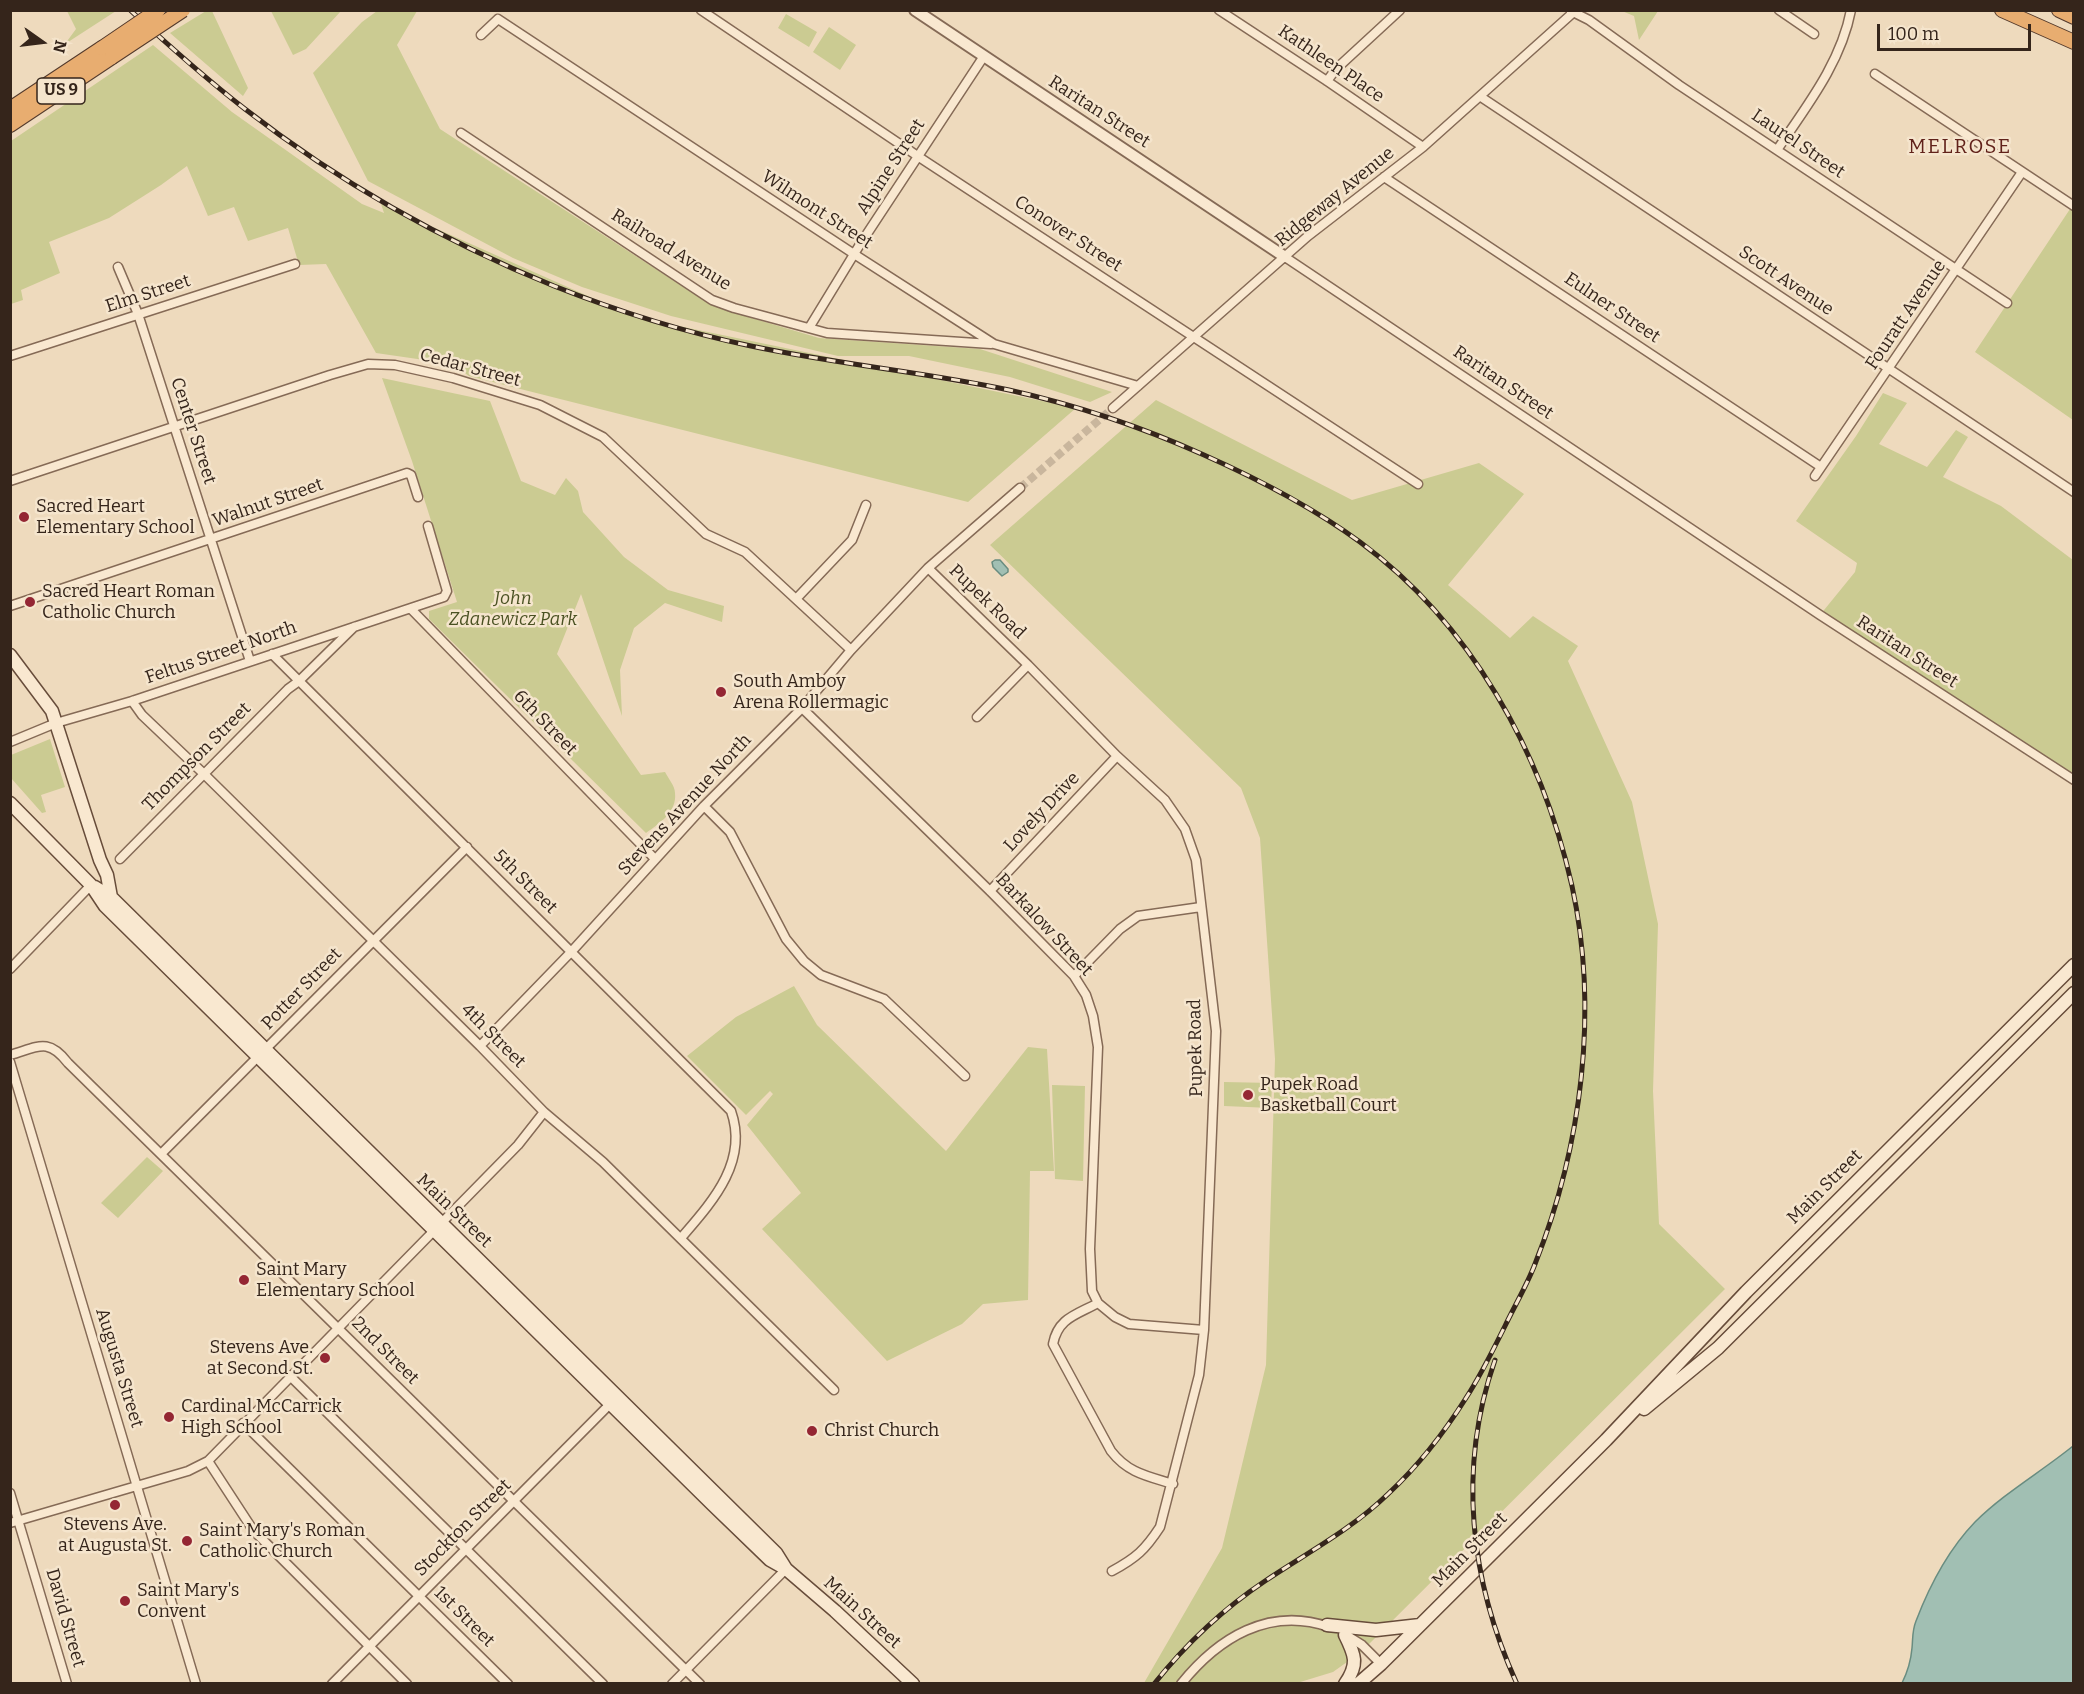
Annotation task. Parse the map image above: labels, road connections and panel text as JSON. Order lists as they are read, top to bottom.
{
  "streets": {
    "highway": ["US 9"],
    "main road": ["Main Street"],
    "street": [
      "Kathleen Place",
      "Raritan Street",
      "Laurel Street",
      "Alpine Street",
      "Ridgeway Avenue",
      "Wilmont Street",
      "Conover Street",
      "Railroad Avenue",
      "Scott Avenue",
      "Elm Street",
      "Eulner Street",
      "Fouratt Avenue",
      "Cedar Street",
      "Center Street",
      "Walnut Street",
      "Pupek Road",
      "Feltus Street North",
      "6th Street",
      "Thompson Street",
      "Stevens Avenue North",
      "Lovely Drive",
      "5th Street",
      "Barkalow Street",
      "Potter Street",
      "4th Street",
      "2nd Street",
      "Augusta Street",
      "Stockton Street",
      "1st Street",
      "David Street"
    ]
  },
  "crossings": [
    ["Kathleen Place", "Ridgeway Avenue"],
    ["Raritan Street", "Alpine Street"],
    ["Raritan Street", "Ridgeway Avenue"],
    ["Laurel Street", "Ridgeway Avenue"],
    ["Laurel Street", "Fouratt Avenue"],
    ["Alpine Street", "Wilmont Street"],
    ["Alpine Street", "Conover Street"],
    ["Alpine Street", "Railroad Avenue"],
    ["Ridgeway Avenue", "Wilmont Street"],
    ["Ridgeway Avenue", "Conover Street"],
    ["Ridgeway Avenue", "Scott Avenue"],
    ["Ridgeway Avenue", "Eulner Street"],
    ["Wilmont Street", "Railroad Avenue"],
    ["Scott Avenue", "Fouratt Avenue"],
    ["Elm Street", "Center Street"],
    ["Eulner Street", "Fouratt Avenue"],
    ["Cedar Street", "Center Street"],
    ["Cedar Street", "Stevens Avenue North"],
    ["Center Street", "Walnut Street"],
    ["Center Street", "Feltus Street North"],
    ["Pupek Road", "Stevens Avenue North"],
    ["Pupek Road", "Lovely Drive"],
    ["Feltus Street North", "6th Street"],
    ["Feltus Street North", "Thompson Street"],
    ["Feltus Street North", "5th Street"],
    ["Feltus Street North", "4th Street"],
    ["6th Street", "Stevens Avenue North"],
    ["Thompson Street", "5th Street"],
    ["Thompson Street", "4th Street"],
    ["Stevens Avenue North", "5th Street"],
    ["Stevens Avenue North", "Barkalow Street"],
    ["Stevens Avenue North", "4th Street"],
    ["Lovely Drive", "Barkalow Street"],
    ["5th Street", "Potter Street"],
    ["5th Street", "4th Street"],
    ["Potter Street", "4th Street"],
    ["Potter Street", "Main Street"],
    ["Potter Street", "2nd Street"],
    ["Main Street", "Stockton Street"],
    ["2nd Street", "Stockton Street"],
    ["Stockton Street", "1st Street"]
  ],
  "districts": ["MELROSE"],
  "parks": ["John Zdanewicz Park"],
  "places": [
    "Sacred Heart Elementary School",
    "Sacred Heart Roman Catholic Church",
    "South Amboy Arena Rollermagic",
    "Pupek Road Basketball Court",
    "Saint Mary Elementary School",
    "Stevens Ave. at Second St.",
    "Cardinal McCarrick High School",
    "Christ Church",
    "Stevens Ave. at Augusta St.",
    "Saint Mary's Roman Catholic Church",
    "Saint Mary's Convent"
  ],
  "scale_bar": "100 m",
  "north": "right"
}
